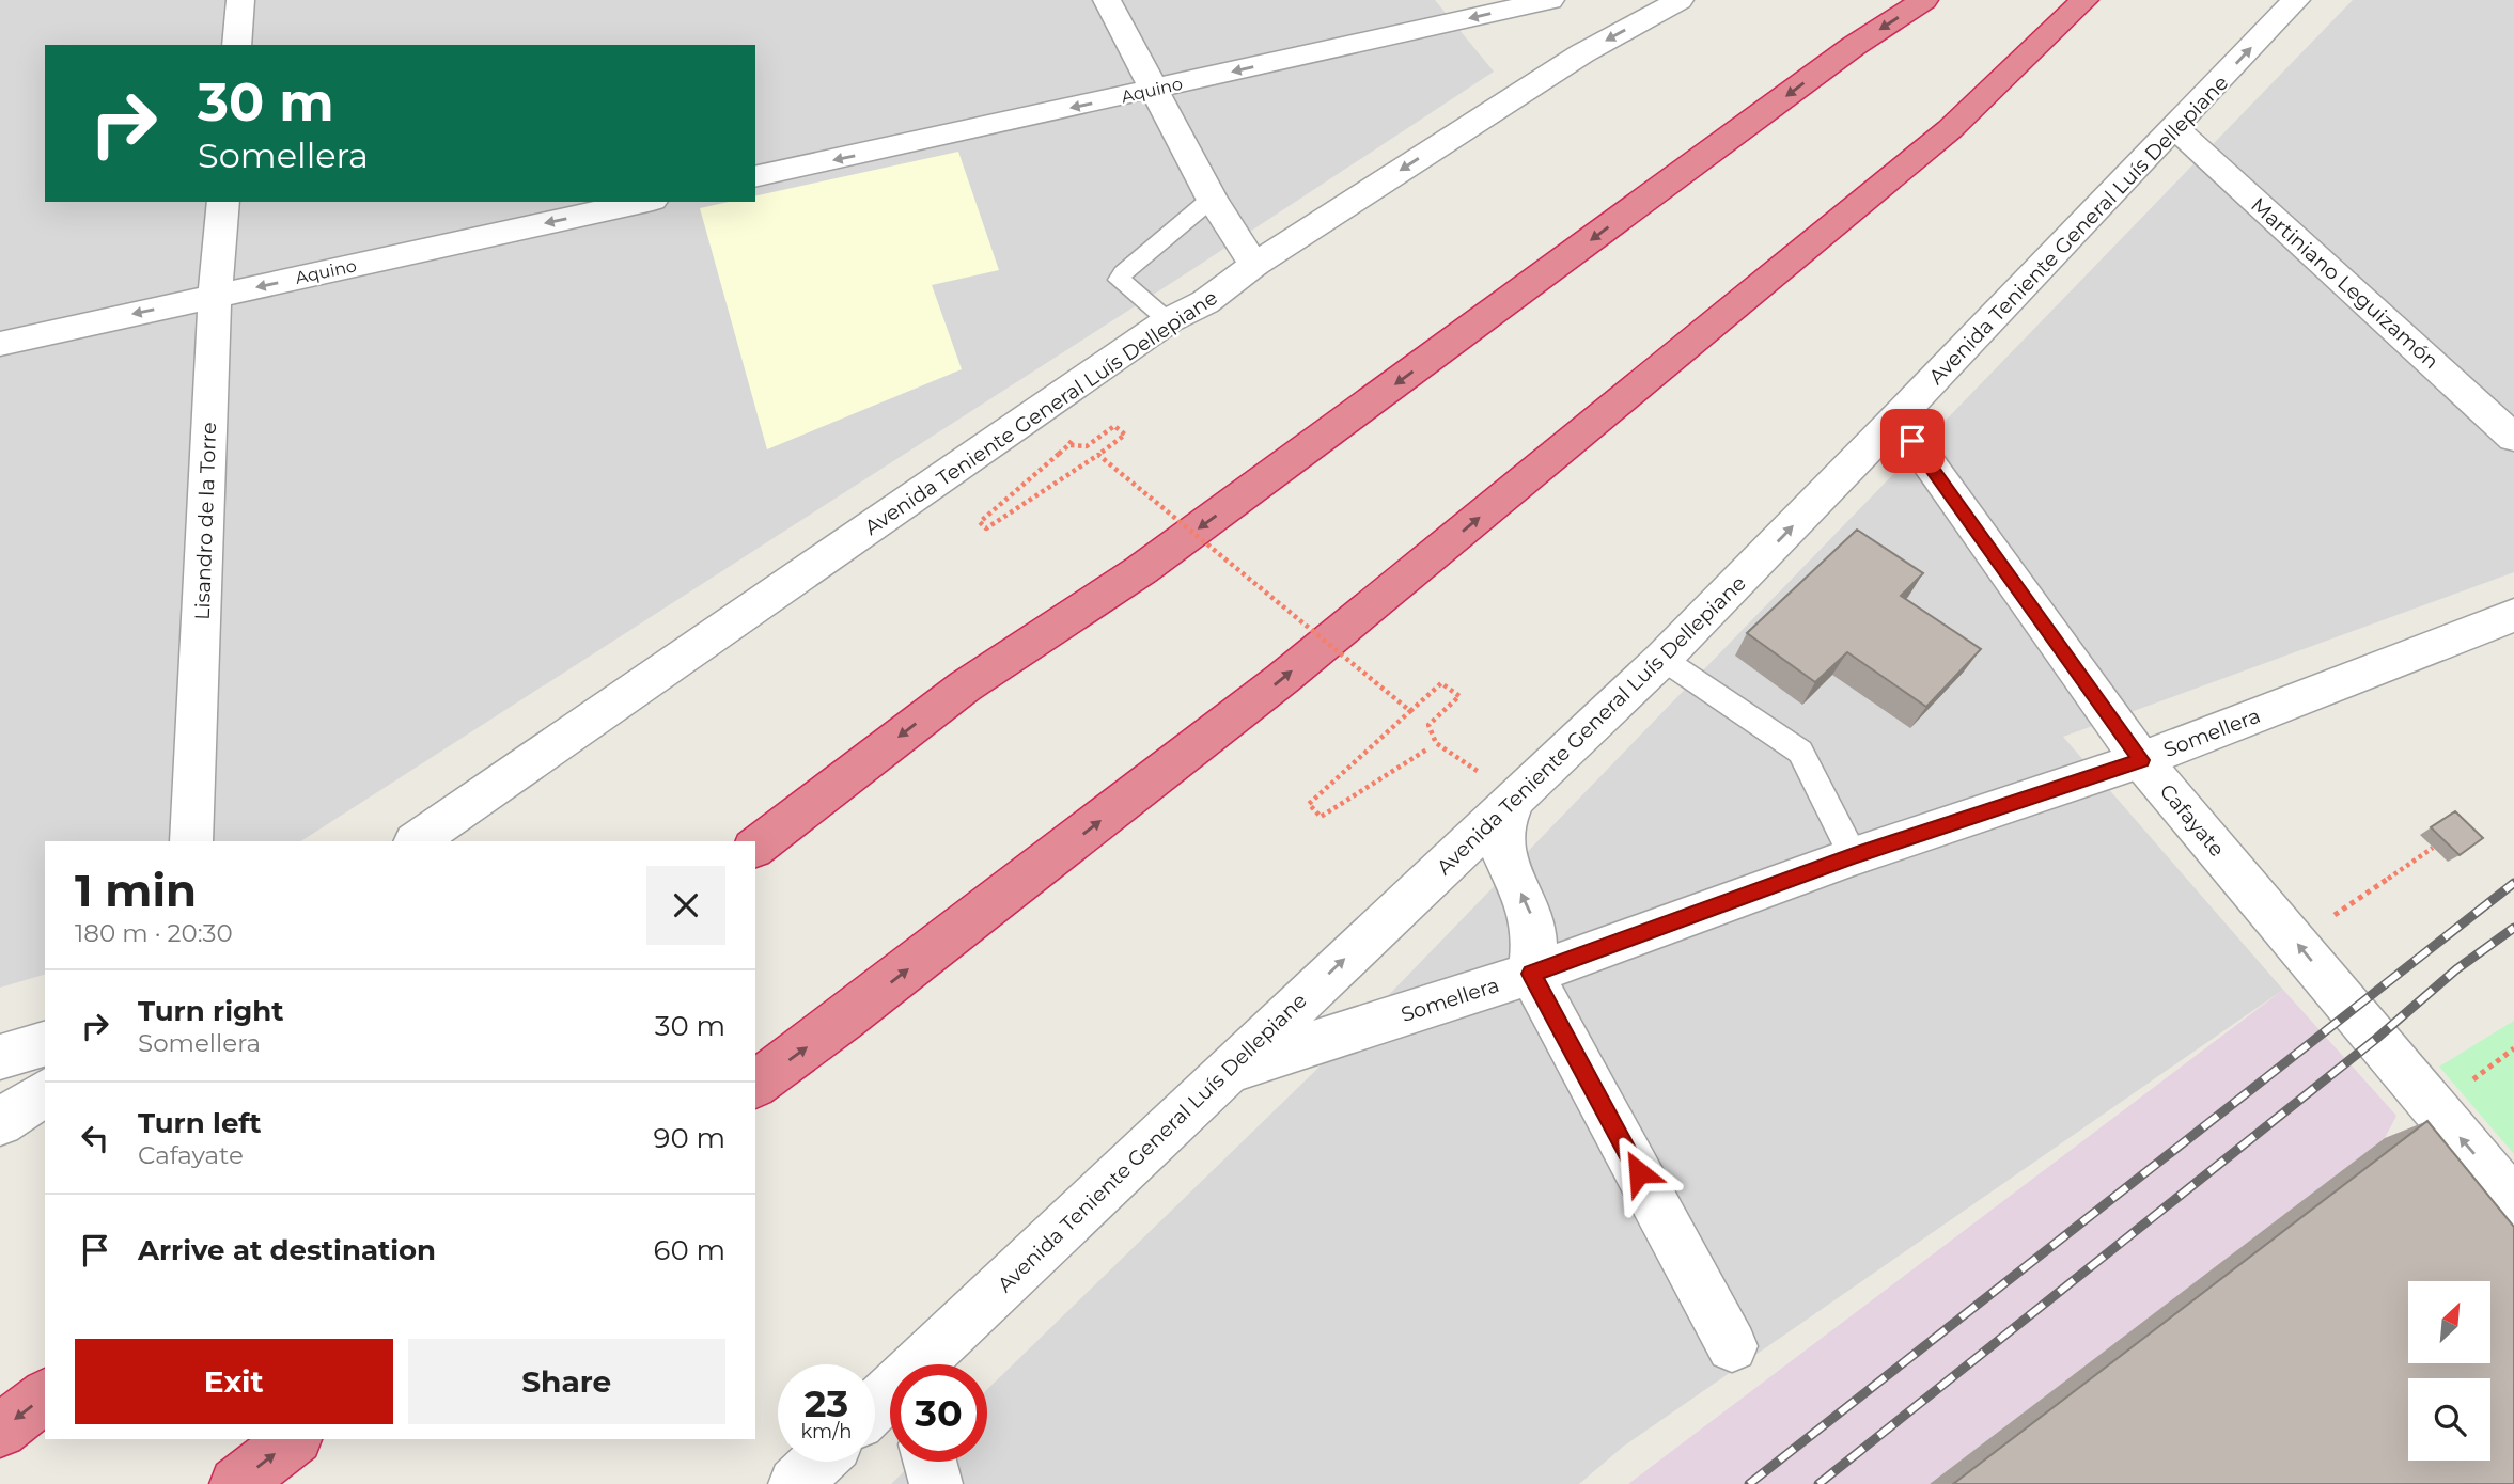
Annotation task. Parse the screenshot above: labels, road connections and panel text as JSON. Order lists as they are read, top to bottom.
{
  "streets": {
    "street": [
      "Aquino",
      "Avenida Teniente General Luís Dellepiane",
      "Martiniano Leguizamón",
      "Lisandro de la Torre",
      "Somellera",
      "Cafayate"
    ]
  },
  "crossings": [
    ["Aquino", "Lisandro de la Torre"],
    ["Avenida Teniente General Luís Dellepiane", "Martiniano Leguizamón"],
    ["Avenida Teniente General Luís Dellepiane", "Somellera"],
    ["Avenida Teniente General Luís Dellepiane", "Cafayate"],
    ["Somellera", "Cafayate"]
  ],
  "one_way": ["Aquino"],
  "north": "top right",
  "page": {
    "turn": ["30 m", "Somellera"],
    "heading": ["1 min", "180 m · 20:30"],
    "list": [
      {
        "name": "Turn right",
        "note": "Somellera",
        "value": "30 m"
      },
      {
        "name": "Turn left",
        "note": "Cafayate",
        "value": "90 m"
      },
      {
        "name": "Arrive at destination",
        "value": "60 m"
      }
    ],
    "buttons": ["Exit", "Share"],
    "speed": "23 km/h",
    "limit": "30"
  }
}
